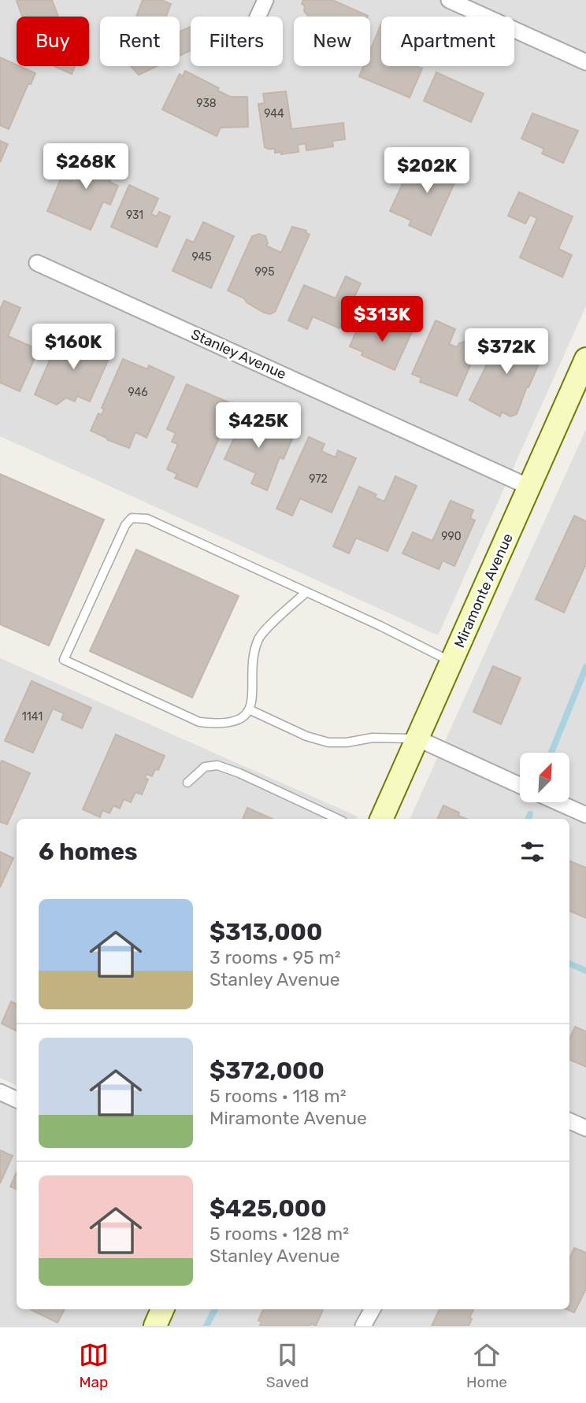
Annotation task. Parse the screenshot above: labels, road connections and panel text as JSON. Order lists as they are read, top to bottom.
{
  "streets": {
    "street": ["Stanley Avenue", "Miramonte Avenue"]
  },
  "crossings": [
    ["Stanley Avenue", "Miramonte Avenue"]
  ],
  "house_numbers": [
    "938",
    "944",
    "931",
    "945",
    "995",
    "946",
    "972",
    "990",
    "1141"
  ],
  "north": "top right",
  "page": {
    "chip": [
      "Buy",
      "Rent",
      "Filters",
      "New",
      "Apartment"
    ],
    "price": [
      "$268K",
      "$202K",
      "$313K",
      "$160K",
      "$372K",
      "$425K"
    ],
    "heading": "6 homes",
    "list": [
      {
        "name": "$313,000",
        "note": "3 rooms · 95 m² · Stanley Avenue"
      },
      {
        "name": "$372,000",
        "note": "5 rooms · 118 m² · Miramonte Avenue"
      },
      {
        "name": "$425,000",
        "note": "5 rooms · 128 m² · Stanley Avenue"
      }
    ],
    "tabs": ["Map", "Saved", "Home"]
  }
}
